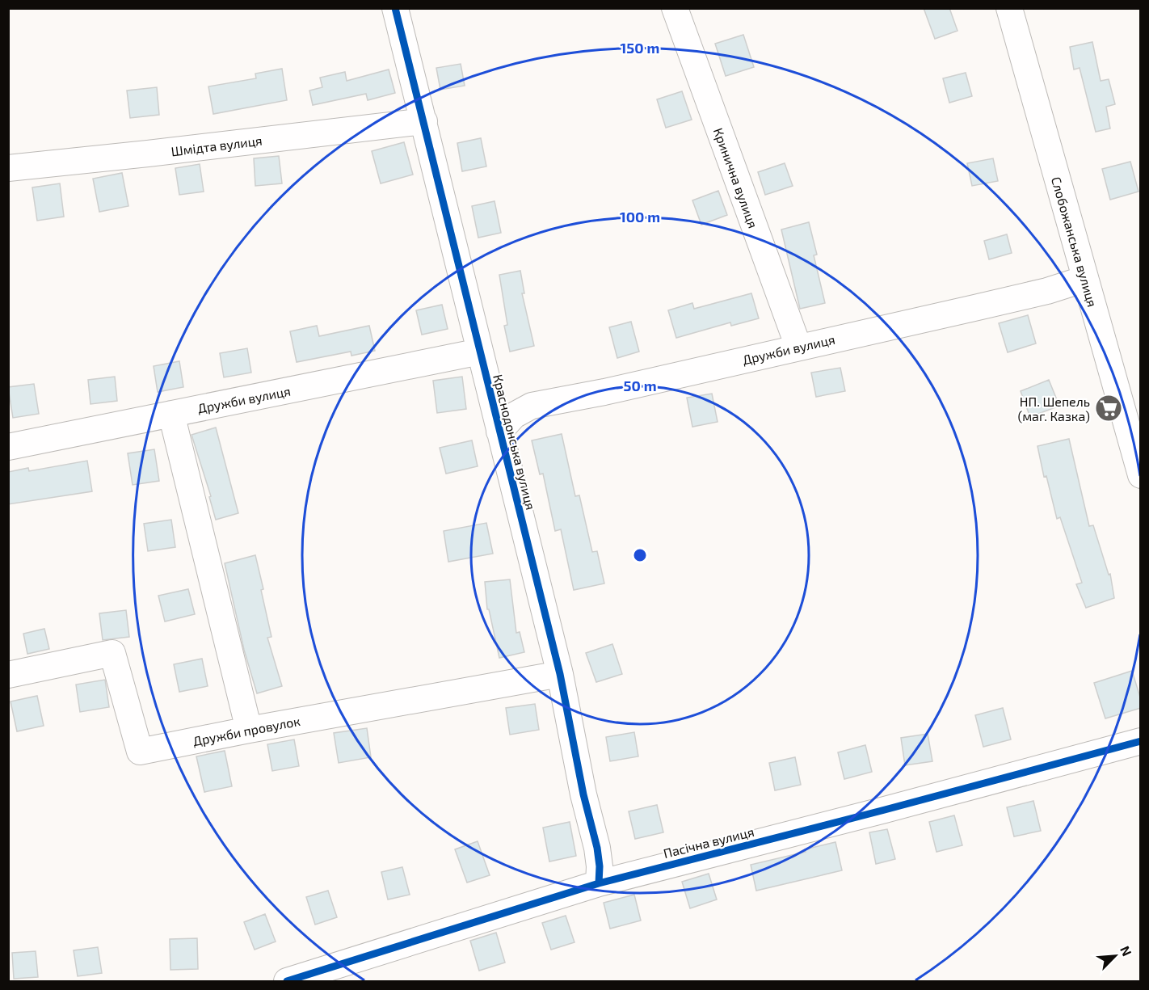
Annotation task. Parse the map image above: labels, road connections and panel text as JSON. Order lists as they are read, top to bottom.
{
  "streets": {
    "street": [
      "Шмідта вулиця",
      "Кринична вулиця",
      "Слобожанська вулиця",
      "Дружби вулиця",
      "Краснодонська вулиця",
      "Дружби провулок",
      "Пасічна вулиця"
    ]
  },
  "crossings": [
    ["Шмідта вулиця", "Краснодонська вулиця"],
    ["Кринична вулиця", "Дружби вулиця"],
    ["Слобожанська вулиця", "Дружби вулиця"],
    ["Дружби вулиця", "Краснодонська вулиця"],
    ["Краснодонська вулиця", "Дружби провулок"],
    ["Краснодонська вулиця", "Пасічна вулиця"]
  ],
  "places": {
    "supermarket": ["НП. Шепель (маг. Казка)"]
  },
  "north": "top right",
  "rings": ["150 m", "100 m", "50 m"]
}
